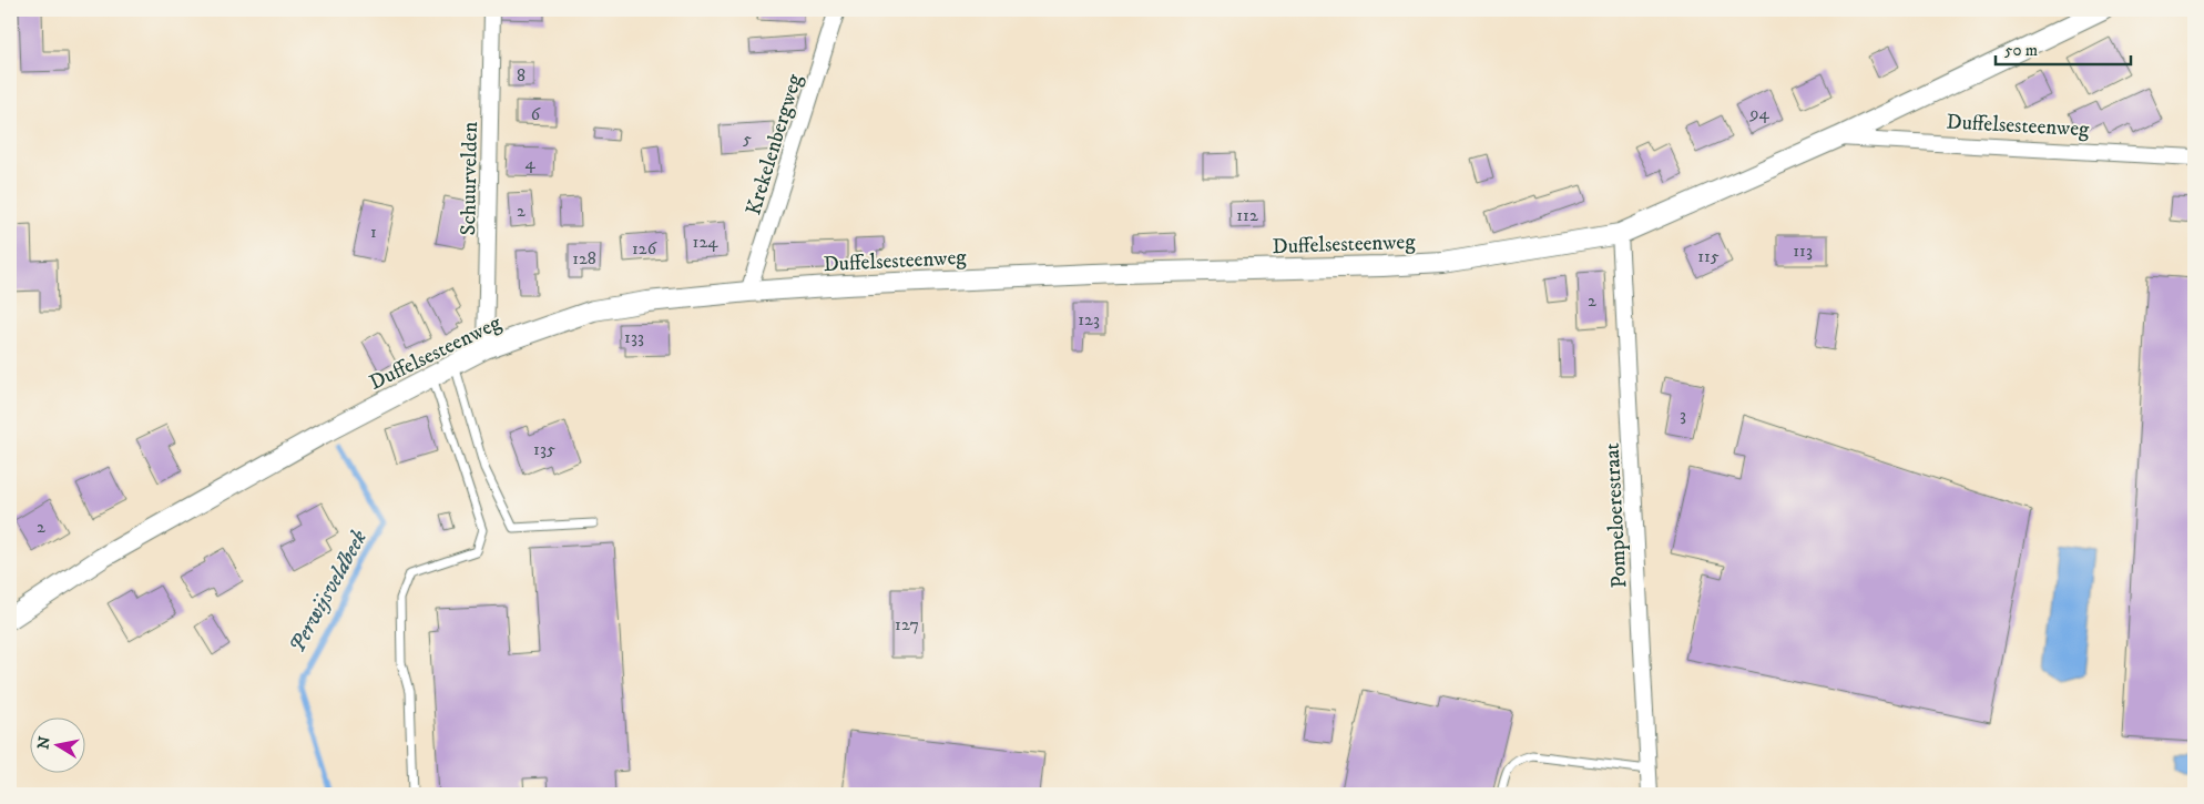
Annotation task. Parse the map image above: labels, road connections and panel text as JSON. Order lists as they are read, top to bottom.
{
  "streets": {
    "street": [
      "Duffelsesteenweg",
      "Krekelenbergweg",
      "Schuurvelden",
      "Pompeloerestraat"
    ]
  },
  "crossings": [
    ["Duffelsesteenweg", "Krekelenbergweg"],
    ["Duffelsesteenweg", "Schuurvelden"],
    ["Duffelsesteenweg", "Pompeloerestraat"]
  ],
  "water": ["Perwijsveldbeek"],
  "house_numbers": [
    "8",
    "94",
    "6",
    "5",
    "4",
    "2",
    "112",
    "1",
    "124",
    "126",
    "113",
    "115",
    "128",
    "2",
    "123",
    "133",
    "3",
    "135",
    "2",
    "127"
  ],
  "scale_bar": "50 m",
  "north": "left"
}
